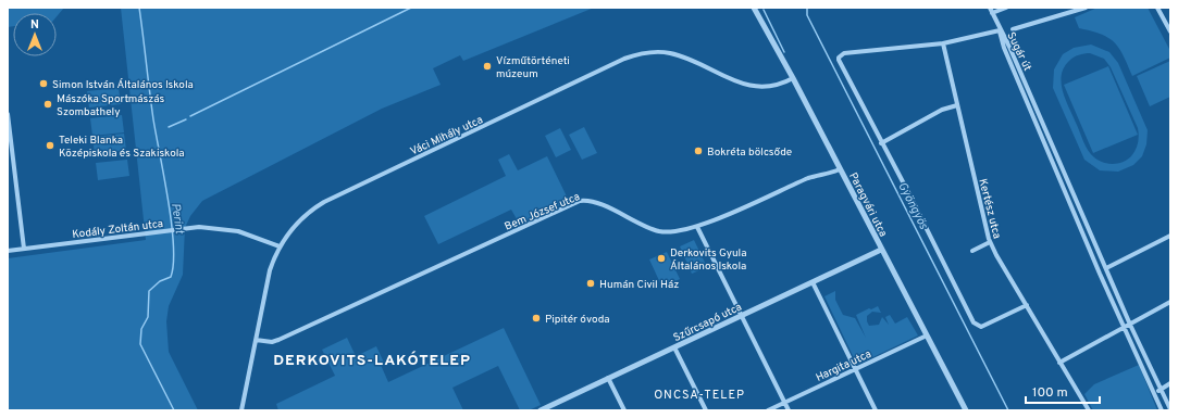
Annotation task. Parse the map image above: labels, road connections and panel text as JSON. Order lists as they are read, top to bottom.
{
  "streets": {
    "street": [
      "Sugár út",
      "Váci Mihály utca",
      "Paragvári utca",
      "Kertész utca",
      "Bem József utca",
      "Kodály Zoltán utca",
      "Szűrcsapó utca",
      "Hargita utca"
    ]
  },
  "crossings": [
    ["Váci Mihály utca", "Paragvári utca"],
    ["Váci Mihály utca", "Bem József utca"],
    ["Váci Mihály utca", "Kodály Zoltán utca"],
    ["Paragvári utca", "Bem József utca"],
    ["Paragvári utca", "Szűrcsapó utca"],
    ["Paragvári utca", "Hargita utca"]
  ],
  "districts": ["DERKOVITS-LAKÓTELEP", "ONCSA-TELEP"],
  "water": ["Gyöngyös", "Perint"],
  "places": [
    "Vízműtörténeti múzeum",
    "Simon István Általános Iskola",
    "Mászóka Sportmászás Szombathely",
    "Teleki Blanka Középiskola és Szakiskola",
    "Bokréta bölcsőde",
    "Derkovits Gyula Általános Iskola",
    "Humán Civil Ház",
    "Pipitér óvoda"
  ],
  "scale_bar": "100 m",
  "north": "top"
}
